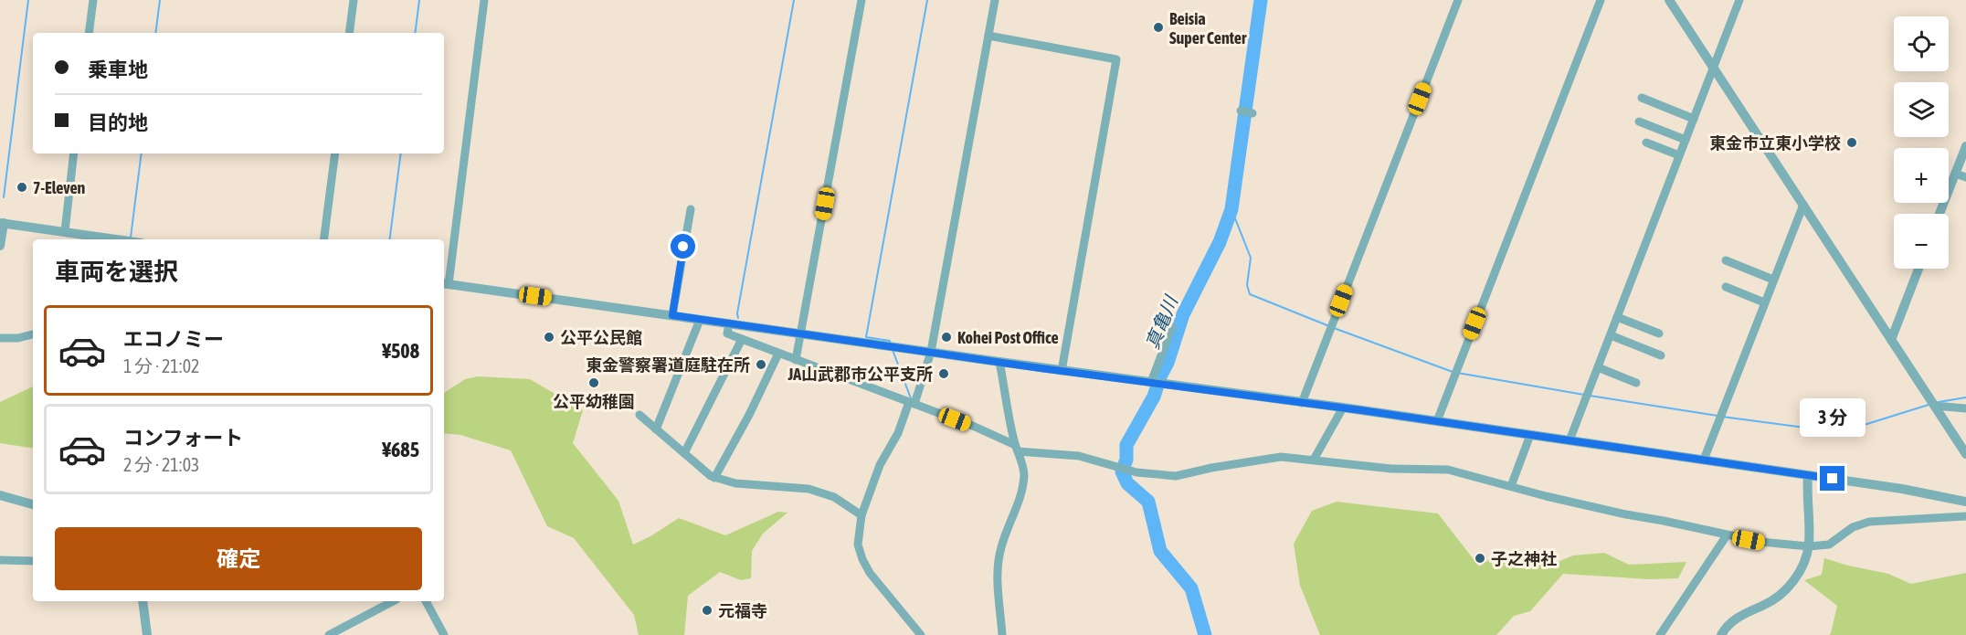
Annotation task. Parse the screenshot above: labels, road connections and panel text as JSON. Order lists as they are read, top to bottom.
{
  "water": ["真亀川"],
  "places": [
    "Beisia Super Center",
    "東金市立東小学校",
    "7-Eleven",
    "公平公民館",
    "Kohei Post Office",
    "東金警察署道庭駐在所",
    "JA山武郡市公平支所",
    "公平幼稚園",
    "子之神社",
    "元福寺"
  ],
  "page": {
    "map_buttons": ["+", "−"],
    "banner": ["乗車地", "目的地"],
    "heading": "車両を選択",
    "list": [
      {
        "name": "エコノミー",
        "note": "1 分 · 21:02",
        "value": "¥508"
      },
      {
        "name": "コンフォート",
        "note": "2 分 · 21:03",
        "value": "¥685"
      }
    ],
    "bubble": "3 分",
    "buttons": "確定"
  }
}
